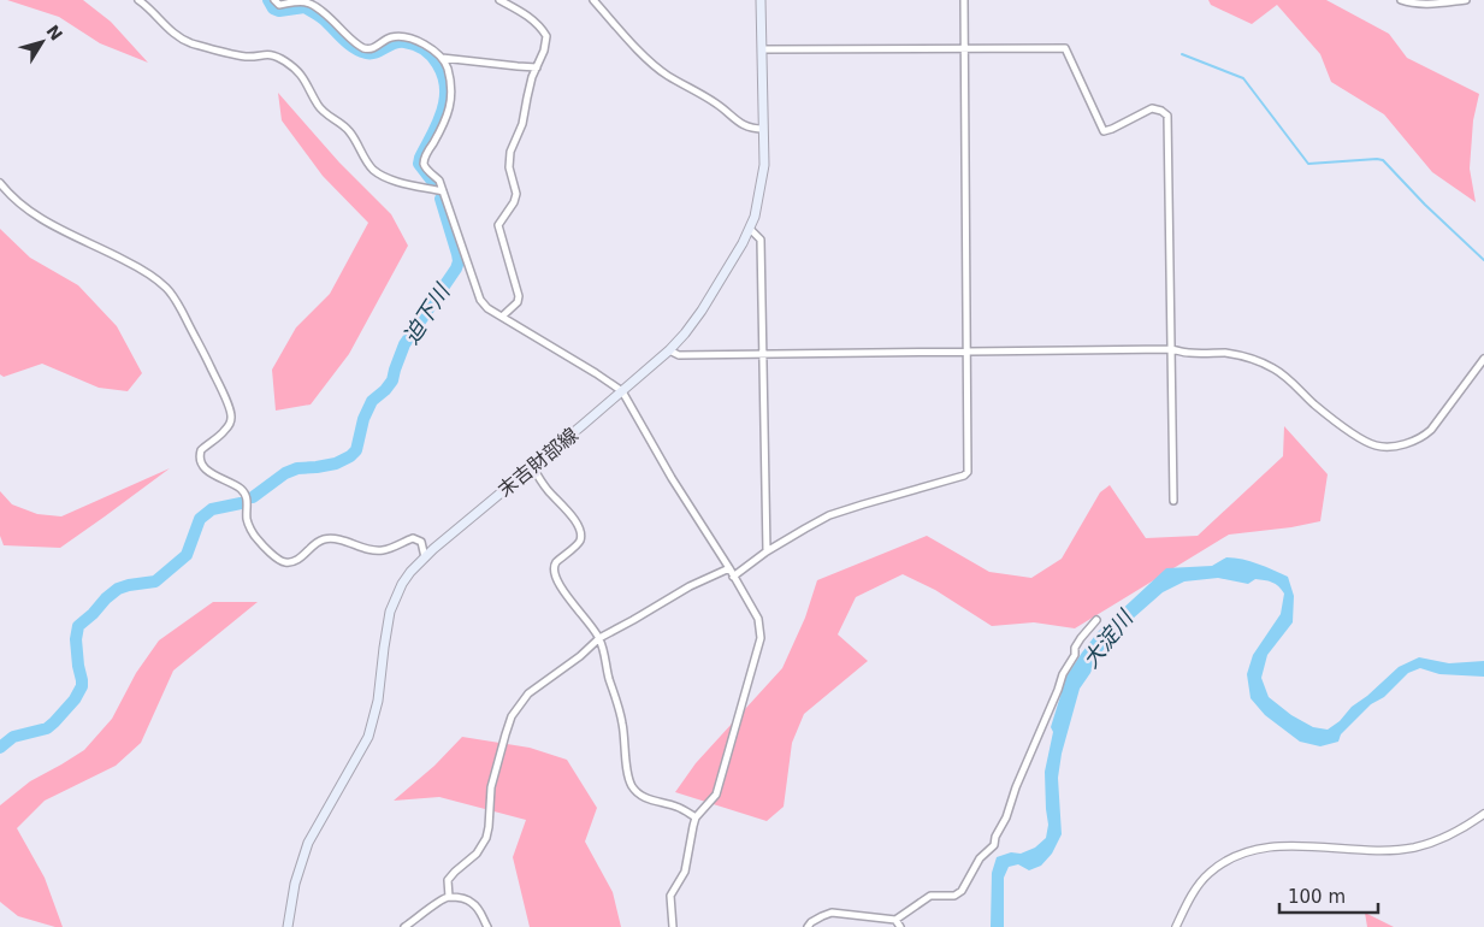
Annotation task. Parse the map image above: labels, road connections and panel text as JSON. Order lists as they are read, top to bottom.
{
  "streets": {
    "main road": ["末吉財部線"]
  },
  "water": ["迫下川", "大淀川"],
  "scale_bar": "100 m",
  "north": "top right"
}
